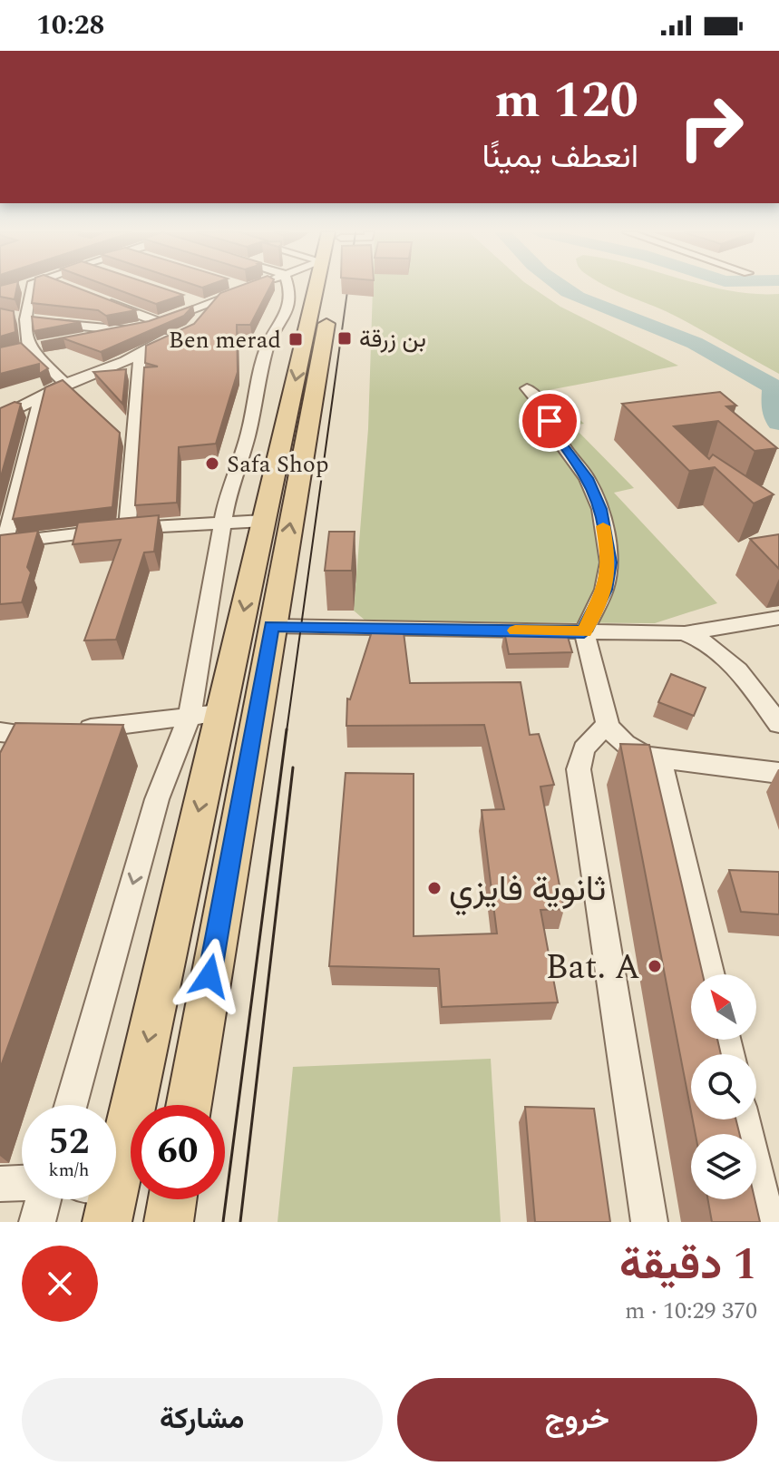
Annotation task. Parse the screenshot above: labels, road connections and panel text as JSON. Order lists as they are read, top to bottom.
{
  "places": {
    "transit": ["بن زرقة", "Ben merad"],
    "other": ["Safa Shop", "ثانوية فايزي", "Bat. A"]
  },
  "north": "top left",
  "page": {
    "status": "10:28",
    "turn": ["120 m", "انعطف يمينًا"],
    "speed": "52 km/h",
    "limit": "60",
    "heading": ["1 دقيقة", "370 m · 10:29"],
    "buttons": ["خروج", "مشاركة"]
  }
}
